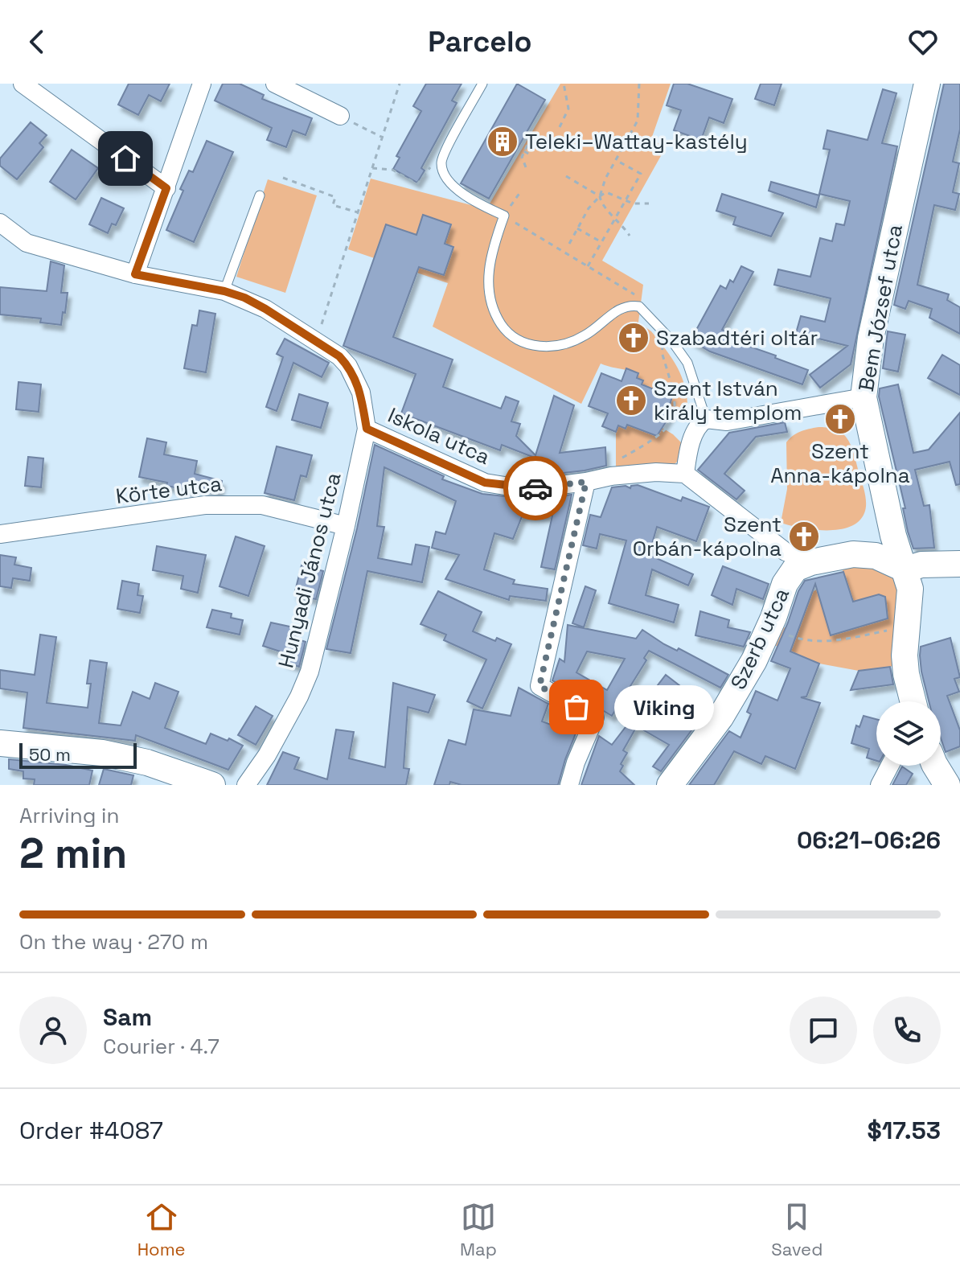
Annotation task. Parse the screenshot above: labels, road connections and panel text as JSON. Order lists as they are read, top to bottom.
{
  "streets": {
    "street": [
      "Bem József utca",
      "Iskola utca",
      "Körte utca",
      "Hunyadi János utca",
      "Szerb utca"
    ]
  },
  "crossings": [
    ["Iskola utca", "Hunyadi János utca"],
    ["Körte utca", "Hunyadi János utca"]
  ],
  "places": {
    "building": ["Teleki–Wattay-kastély"],
    "church": [
      "Szabadtéri oltár",
      "Szent István király templom",
      "Szent Anna-kápolna",
      "Szent Orbán-kápolna"
    ],
    "other": ["Viking"]
  },
  "scale_bar": "50 m",
  "page": {
    "header": "Parcelo",
    "bubble": "Viking",
    "scale": "50 m",
    "heading": ["2 min", "Arriving in", "06:21–06:26"],
    "panel": [
      "Sam",
      "Courier · 4.7",
      "Order #4087",
      "$17.53"
    ],
    "bar": "On the way · 270 m",
    "tabs": ["Home", "Map", "Saved"]
  }
}
